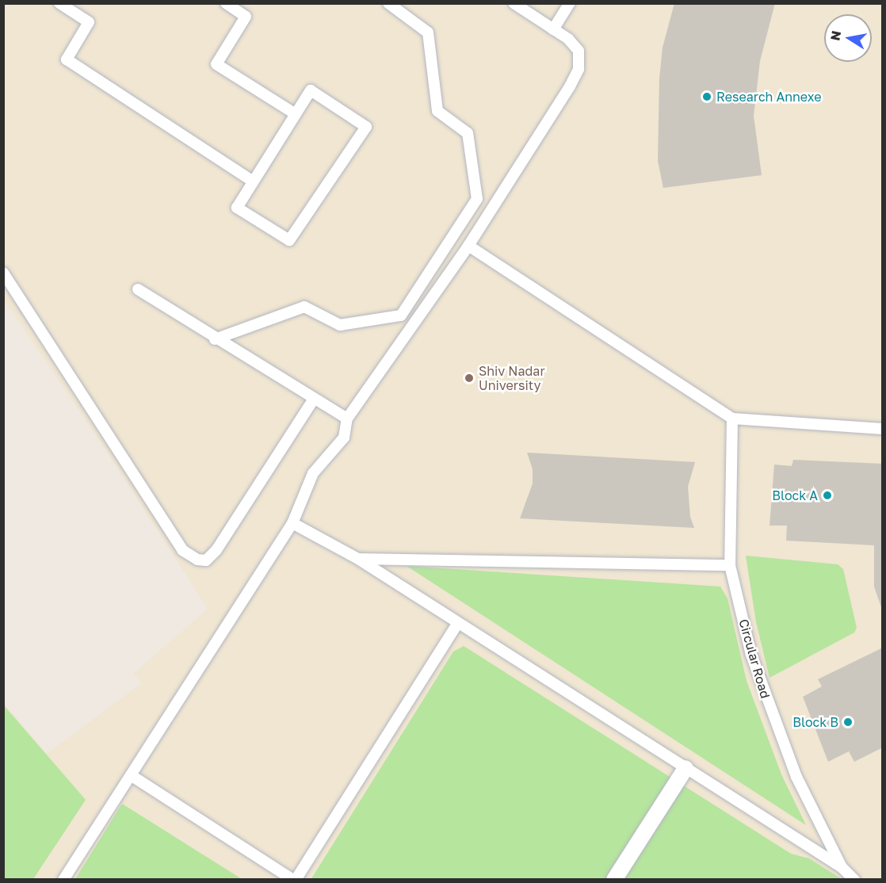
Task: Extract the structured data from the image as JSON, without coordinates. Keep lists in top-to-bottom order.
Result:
{
  "streets": {
    "lane": ["Circular Road"]
  },
  "places": [
    "Research Annexe",
    "Shiv Nadar University",
    "Block A",
    "Block B"
  ],
  "north": "left"
}
